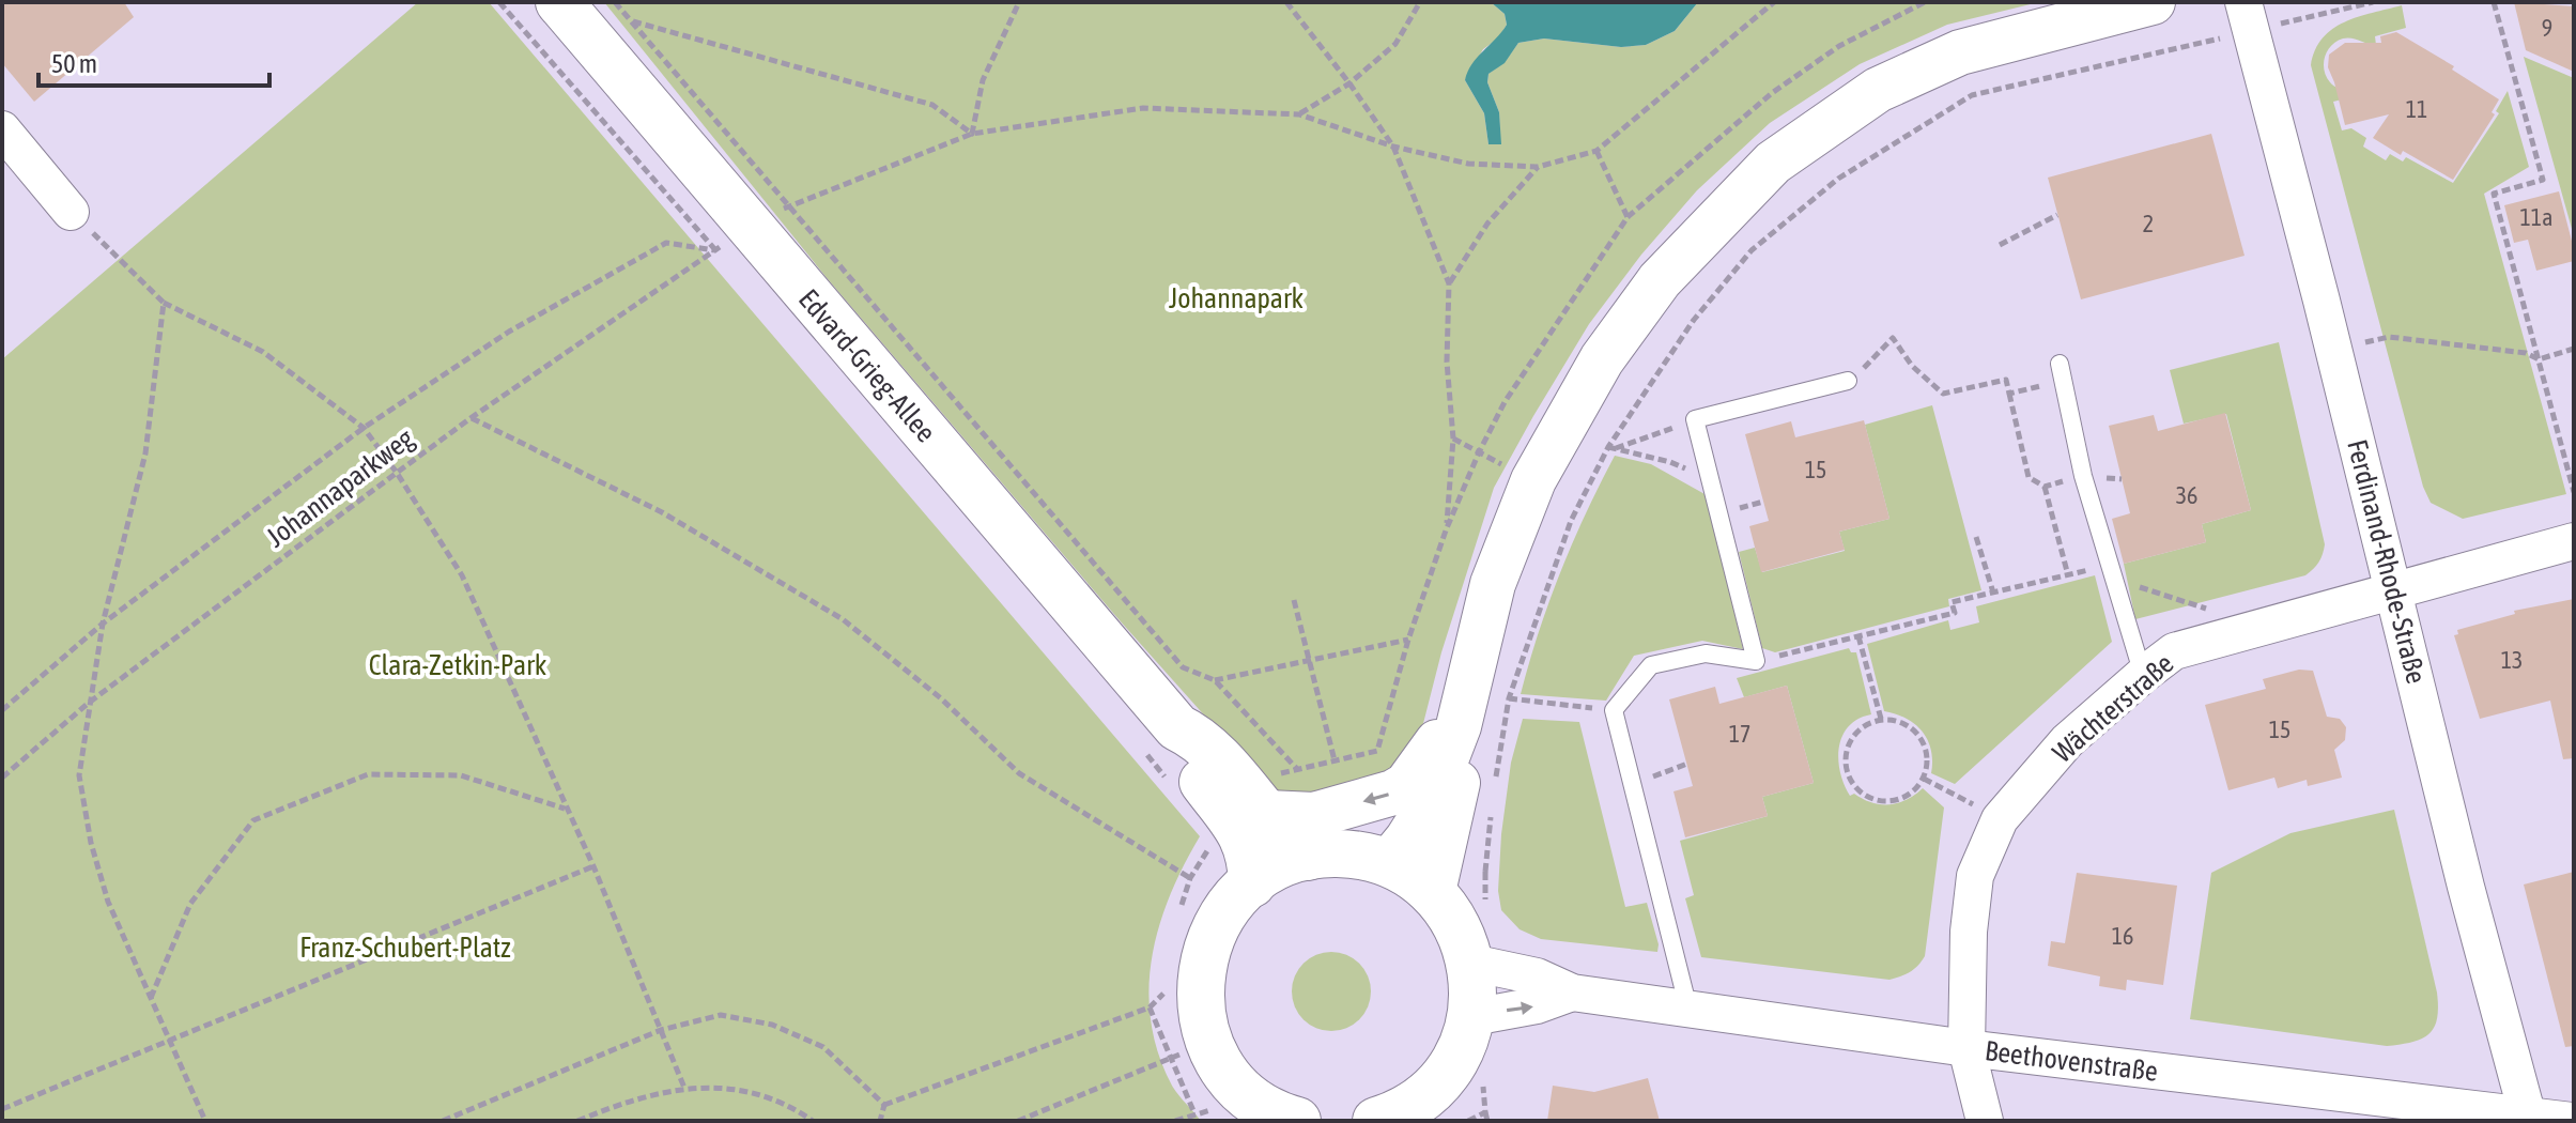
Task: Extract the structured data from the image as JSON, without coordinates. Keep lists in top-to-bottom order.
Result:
{
  "streets": {
    "main road": ["Edvard-Grieg-Allee"],
    "street": ["Ferdinand-Rhode-Straße", "Wächterstraße", "Beethovenstraße"],
    "path": ["Johannaparkweg"]
  },
  "crossings": [
    ["Edvard-Grieg-Allee", "Johannaparkweg"],
    ["Ferdinand-Rhode-Straße", "Wächterstraße"],
    ["Ferdinand-Rhode-Straße", "Beethovenstraße"],
    ["Wächterstraße", "Beethovenstraße"]
  ],
  "parks": ["Johannapark", "Clara-Zetkin-Park", "Franz-Schubert-Platz"],
  "house_numbers": [
    "9",
    "11",
    "11a",
    "2",
    "15",
    "36",
    "13",
    "15",
    "17",
    "16"
  ],
  "scale_bar": "50 m"
}
